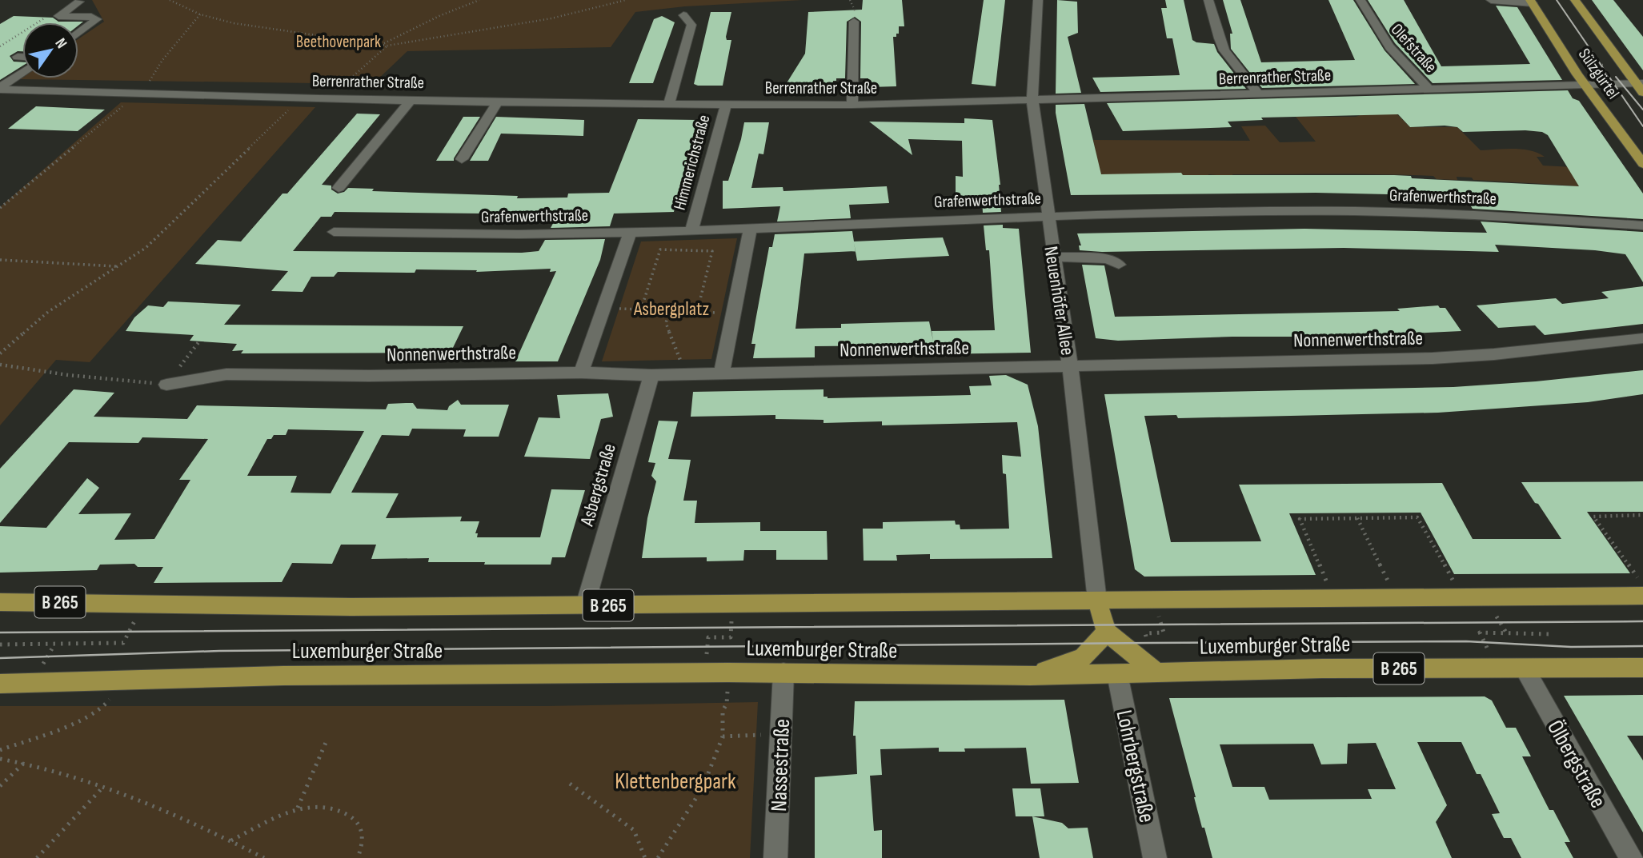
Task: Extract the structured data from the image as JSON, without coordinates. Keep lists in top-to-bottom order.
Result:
{
  "streets": {
    "main road": ["Sülzgürtel", "B 265", "Luxemburger Straße"],
    "street": [
      "Olefstraße",
      "Berrenrather Straße",
      "Himmerichstraße",
      "Grafenwerthstraße",
      "Neuenhöfer Allee",
      "Nonnenwerthstraße",
      "Asbergstraße",
      "Ölbergstraße",
      "Nassestraße",
      "Lohrbergstraße"
    ]
  },
  "crossings": [
    ["Olefstraße", "Berrenrather Straße"],
    ["Sülzgürtel", "Berrenrather Straße"],
    ["Berrenrather Straße", "Himmerichstraße"],
    ["Berrenrather Straße", "Neuenhöfer Allee"],
    ["Himmerichstraße", "Grafenwerthstraße"],
    ["Grafenwerthstraße", "Neuenhöfer Allee"],
    ["Neuenhöfer Allee", "Nonnenwerthstraße"],
    ["Neuenhöfer Allee", "B 265"],
    ["Nonnenwerthstraße", "Asbergstraße"],
    ["Asbergstraße", "B 265"],
    ["Luxemburger Straße", "Ölbergstraße"],
    ["Luxemburger Straße", "Nassestraße"],
    ["Luxemburger Straße", "Lohrbergstraße"]
  ],
  "parks": ["Beethovenpark", "Asbergplatz", "Klettenbergpark"],
  "north": "top right"
}
